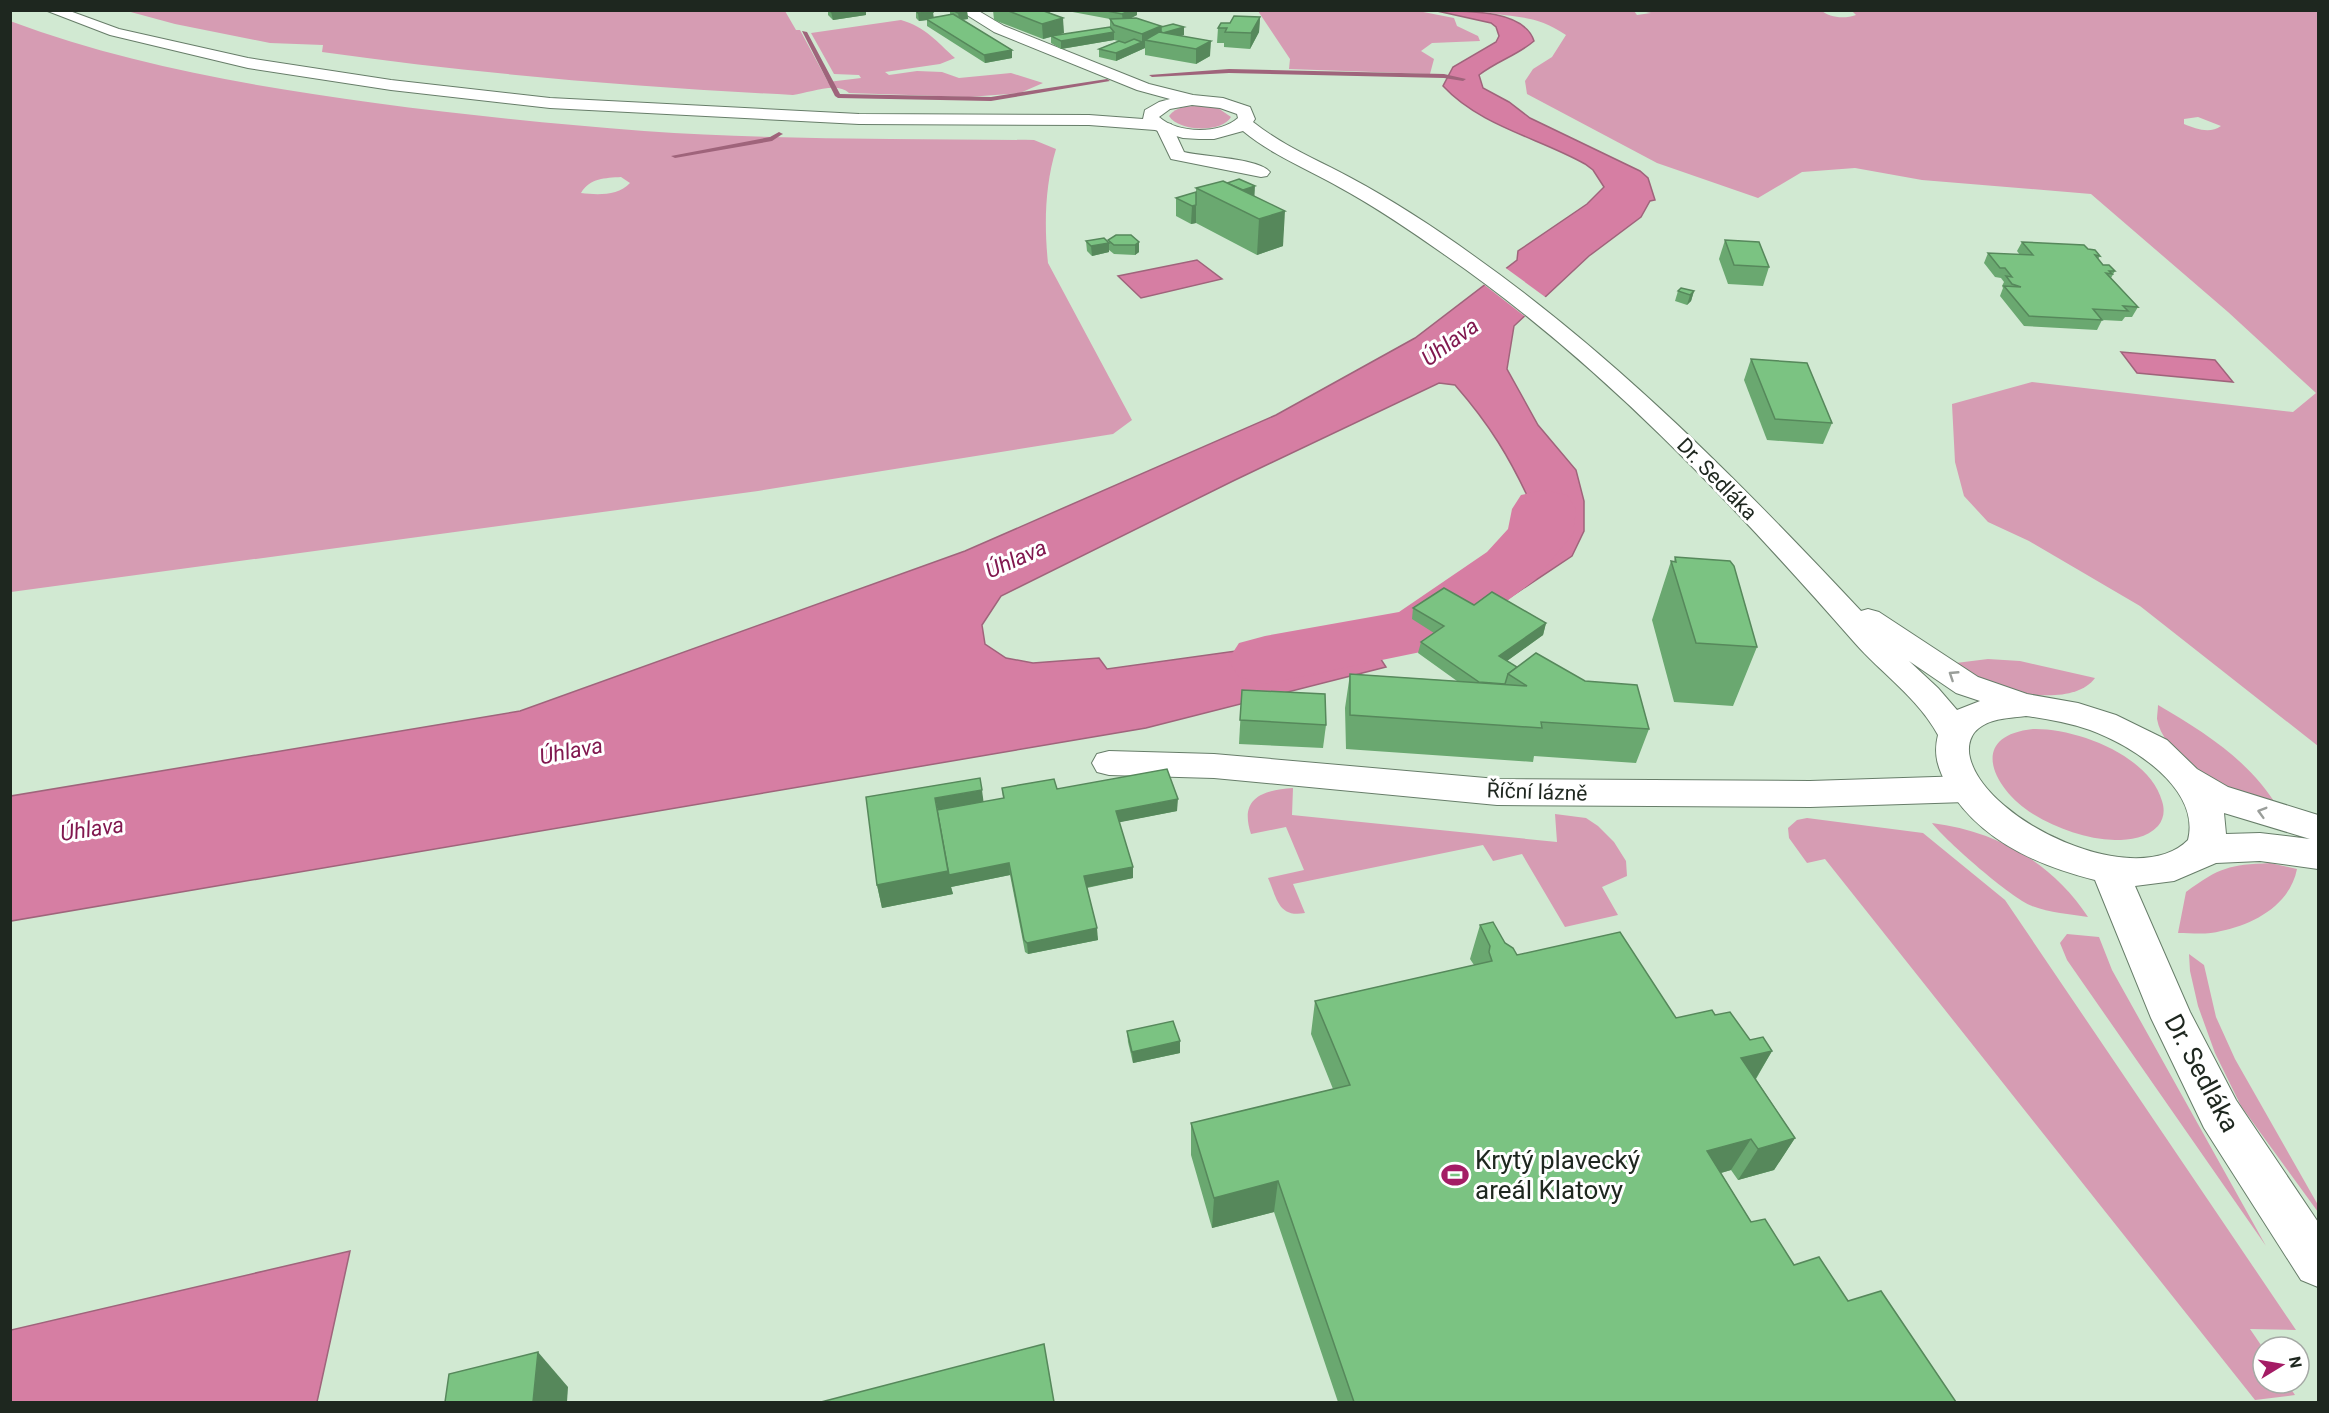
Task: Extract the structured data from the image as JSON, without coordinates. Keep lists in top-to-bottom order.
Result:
{
  "streets": {
    "main road": ["Dr. Sedláka", "Říční lázně"]
  },
  "water": ["Úhlava"],
  "places": {
    "sports": ["Krytý plavecký areál Klatovy"]
  },
  "north": "right"
}
